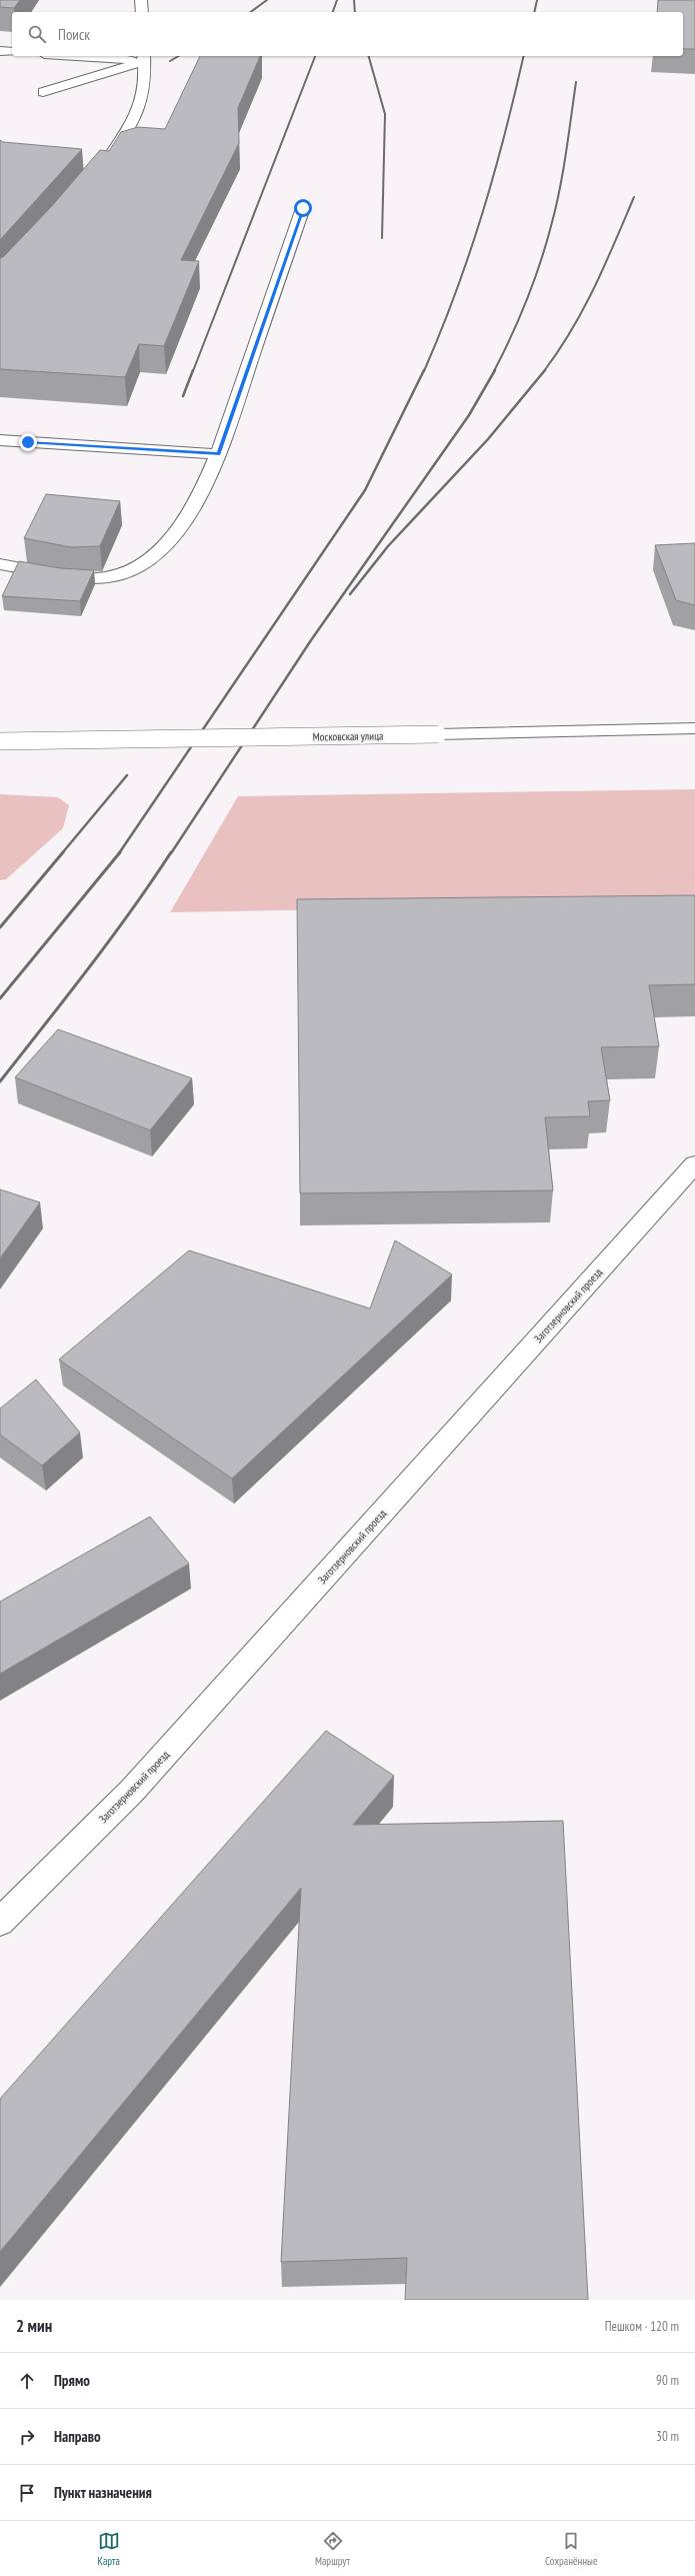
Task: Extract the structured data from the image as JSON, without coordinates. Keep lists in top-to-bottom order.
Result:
{
  "streets": {
    "street": ["Московская улица", "Заготзерновский проезд"]
  },
  "page": {
    "search": "Поиск",
    "heading": ["2 мин", "Пешком · 120 m"],
    "list": [
      ["Прямо", "90 m"],
      ["Направо", "30 m"],
      "Пункт назначения"
    ],
    "nav": ["Карта", "Маршрут", "Сохранённые"]
  }
}
